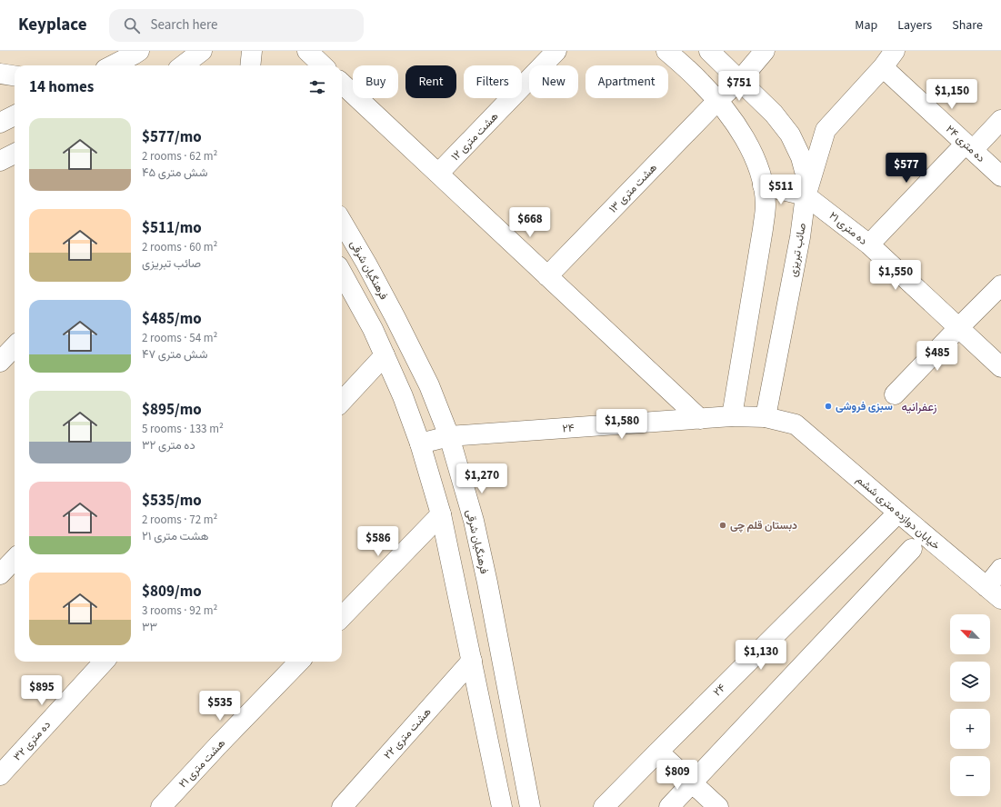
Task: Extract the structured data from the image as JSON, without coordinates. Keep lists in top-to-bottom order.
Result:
{
  "streets": {
    "street": [
      "هشت متری ۱۲",
      "ده متری ۲۴",
      "هشت متری ۱۳",
      "ده متری ۲۱",
      "صائب تبریزی",
      "فرهنگیان شرقی",
      "۲۴",
      "خیابان دوازده متری ششم",
      "هشت متری ۲۲",
      "ده متری ۳۲",
      "هشت متری ۲۱"
    ]
  },
  "crossings": [
    ["هشت متری ۱۳", "صائب تبریزی"],
    ["ده متری ۲۱", "صائب تبریزی"],
    ["صائب تبریزی", "۲۴"],
    ["فرهنگیان شرقی", "۲۴"],
    ["۲۴", "خیابان دوازده متری ششم"]
  ],
  "districts": ["زعفرانیه"],
  "places": ["سبزی فروشی", "دبستان قلم چی"],
  "north": "top left",
  "page": {
    "header": "Keyplace",
    "search": "Search here",
    "nav": ["Map", "Layers", "Share"],
    "chip": [
      "Buy",
      "Rent",
      "Filters",
      "New",
      "Apartment"
    ],
    "heading": "14 homes",
    "price": [
      "$751",
      "$1,150",
      "$577",
      "$511",
      "$668",
      "$1,550",
      "$485",
      "$1,580",
      "$1,270",
      "$586",
      "$1,130",
      "$895",
      "$535",
      "$809"
    ],
    "list": [
      {
        "name": "$577/mo",
        "note": "2 rooms · 62 m² · شش متری ۴۵"
      },
      {
        "name": "$511/mo",
        "note": "2 rooms · 60 m² · صائب تبریزی"
      },
      {
        "name": "$485/mo",
        "note": "2 rooms · 54 m² · شش متری ۴۷"
      },
      {
        "name": "$895/mo",
        "note": "5 rooms · 133 m² · ده متری ۳۲"
      },
      {
        "name": "$535/mo",
        "note": "2 rooms · 72 m² · هشت متری ۲۱"
      },
      {
        "name": "$809/mo",
        "note": "3 rooms · 92 m² · ۳۳"
      }
    ],
    "map_buttons": ["+", "−"]
  }
}
